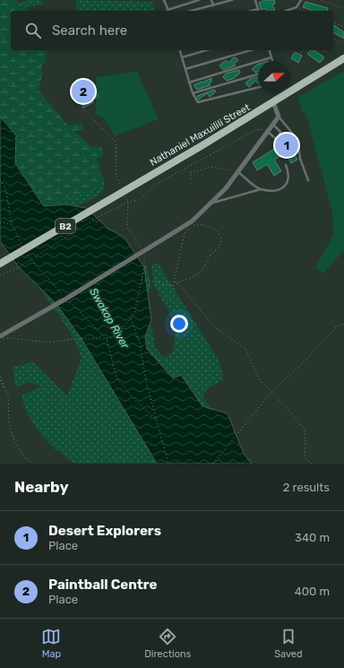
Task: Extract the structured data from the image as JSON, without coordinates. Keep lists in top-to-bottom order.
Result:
{
  "streets": {
    "highway": ["Nathaniel Maxuilili Street", "B2"]
  },
  "crossings": [
    ["Nathaniel Maxuilili Street", "B2"]
  ],
  "water": ["Swakop River"],
  "north": "right",
  "page": {
    "search": "Search here",
    "pins": ["2", "1"],
    "heading": ["Nearby", "2 results"],
    "list": [
      {
        "mark": "1",
        "name": "Desert Explorers",
        "note": "Place",
        "value": "340 m"
      },
      {
        "mark": "2",
        "name": "Paintball Centre",
        "note": "Place",
        "value": "400 m"
      }
    ],
    "nav": ["Map", "Directions", "Saved"]
  }
}
